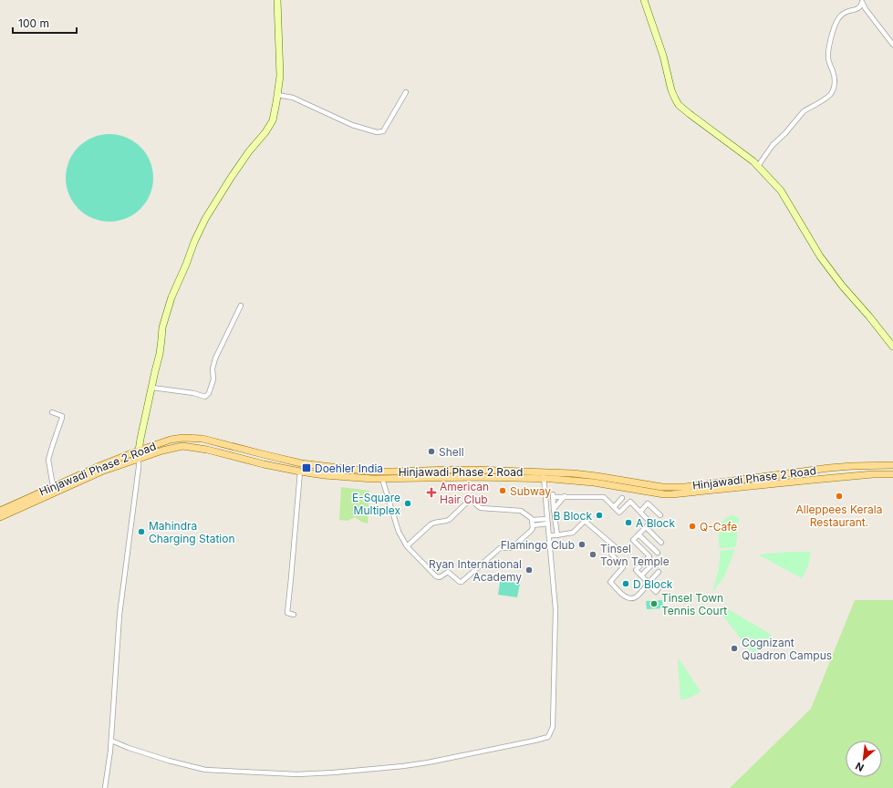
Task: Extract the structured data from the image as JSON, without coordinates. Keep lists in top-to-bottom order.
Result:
{
  "streets": {
    "main road": ["Hinjawadi Phase 2 Road"]
  },
  "places": {
    "other": [
      "Shell",
      "Subway",
      "Alleppees Kerala Restaurant.",
      "E-Square Multiplex",
      "B Block",
      "A Block",
      "Q-Cafe",
      "Mahindra Charging Station",
      "Flamingo Club",
      "Tinsel Town Temple",
      "Ryan International Academy",
      "D Block",
      "Tinsel Town Tennis Court",
      "Cognizant Quadron Campus"
    ],
    "transit": ["Doehler India"],
    "health": ["American Hair Club"]
  },
  "scale_bar": "100 m",
  "north": "bottom left"
}
